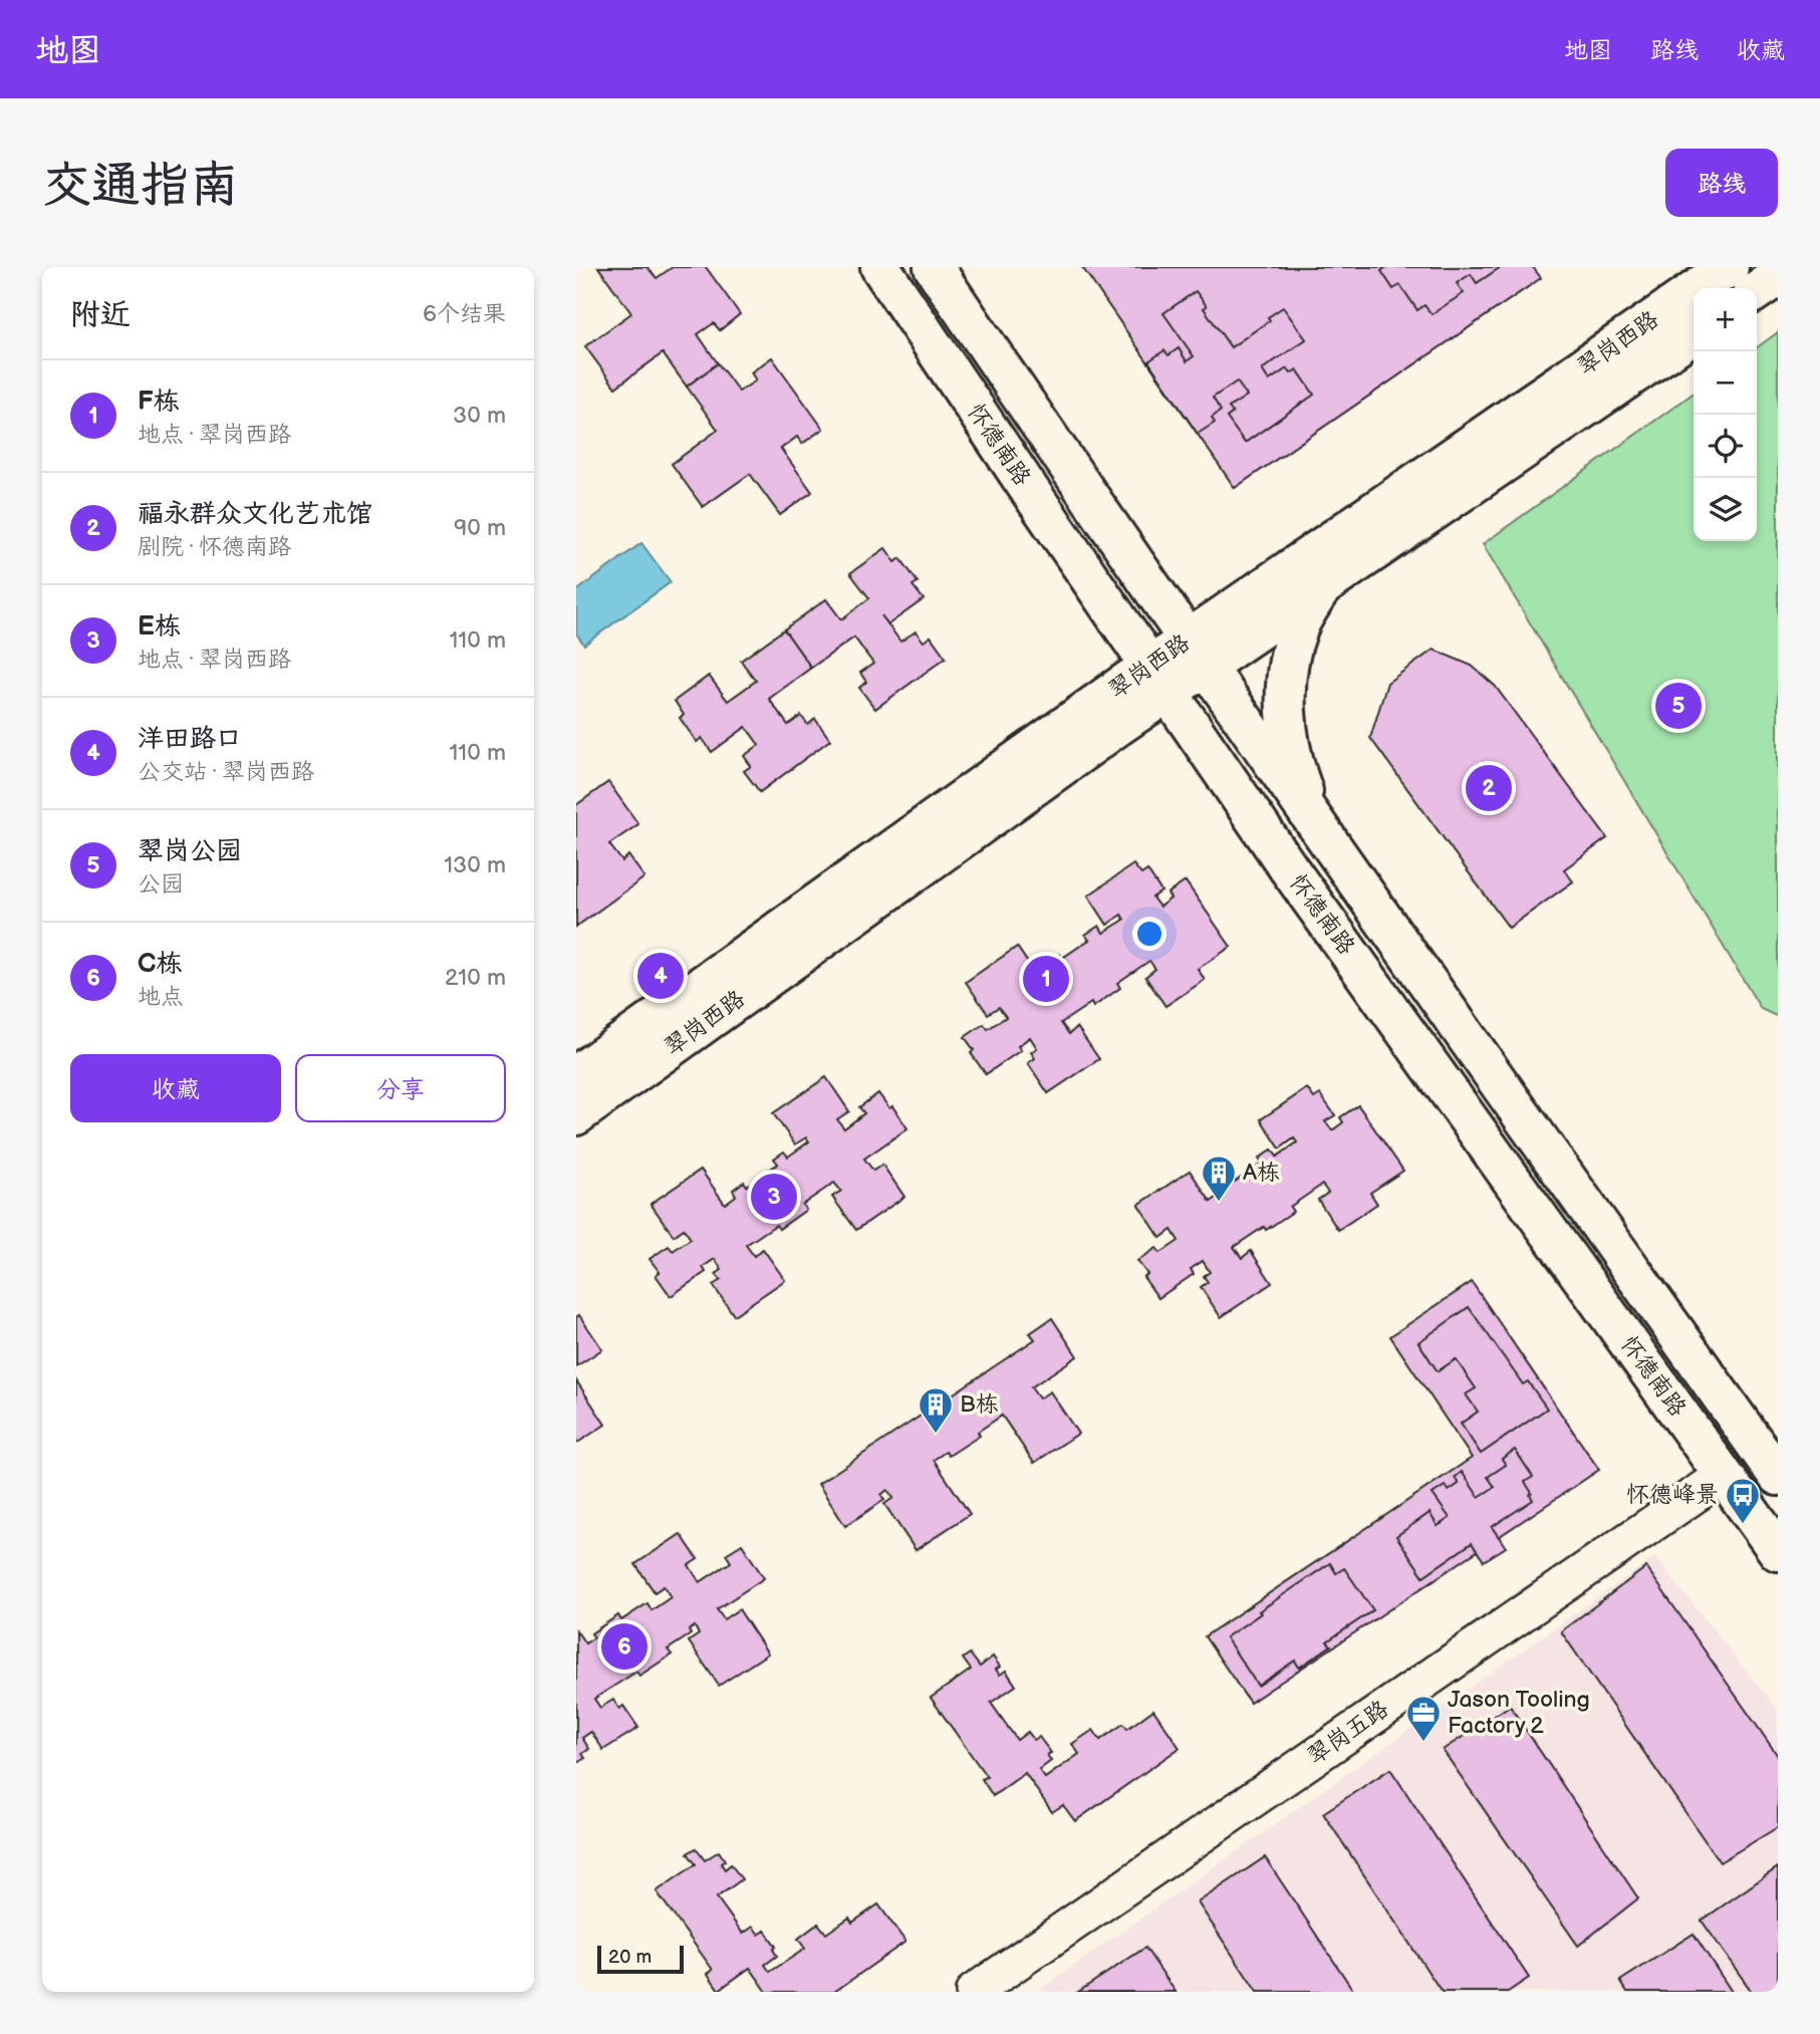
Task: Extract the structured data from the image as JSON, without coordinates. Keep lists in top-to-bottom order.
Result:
{
  "streets": {
    "main road": ["翠岗西路", "怀德南路"],
    "street": ["翠岗五路"]
  },
  "crossings": [
    ["翠岗西路", "怀德南路"],
    ["怀德南路", "翠岗五路"]
  ],
  "places": {
    "building": ["A栋", "B栋"],
    "bus stop": ["怀德峰景"],
    "office": ["Jason Tooling Factory 2"]
  },
  "scale_bar": "20 m",
  "page": {
    "header": "地图",
    "nav": ["地图", "路线", "收藏"],
    "buttons": [
      "路线",
      ["收藏", "分享"]
    ],
    "title": "交通指南",
    "heading": ["附近", "6个结果"],
    "map_buttons": ["+", "−"],
    "list": [
      {
        "mark": "1",
        "name": "F栋",
        "note": "地点 · 翠岗西路",
        "value": "30 m"
      },
      {
        "mark": "2",
        "name": "福永群众文化艺术馆",
        "note": "剧院 · 怀德南路",
        "value": "90 m"
      },
      {
        "mark": "3",
        "name": "E栋",
        "note": "地点 · 翠岗西路",
        "value": "110 m"
      },
      {
        "mark": "4",
        "name": "洋田路口",
        "note": "公交站 · 翠岗西路",
        "value": "110 m"
      },
      {
        "mark": "5",
        "name": "翠岗公园",
        "note": "公园",
        "value": "130 m"
      },
      {
        "mark": "6",
        "name": "C栋",
        "note": "地点",
        "value": "210 m"
      }
    ],
    "pins": [
      "5",
      "2",
      "4",
      "1",
      "3",
      "6"
    ],
    "scale": "20 m"
  }
}
